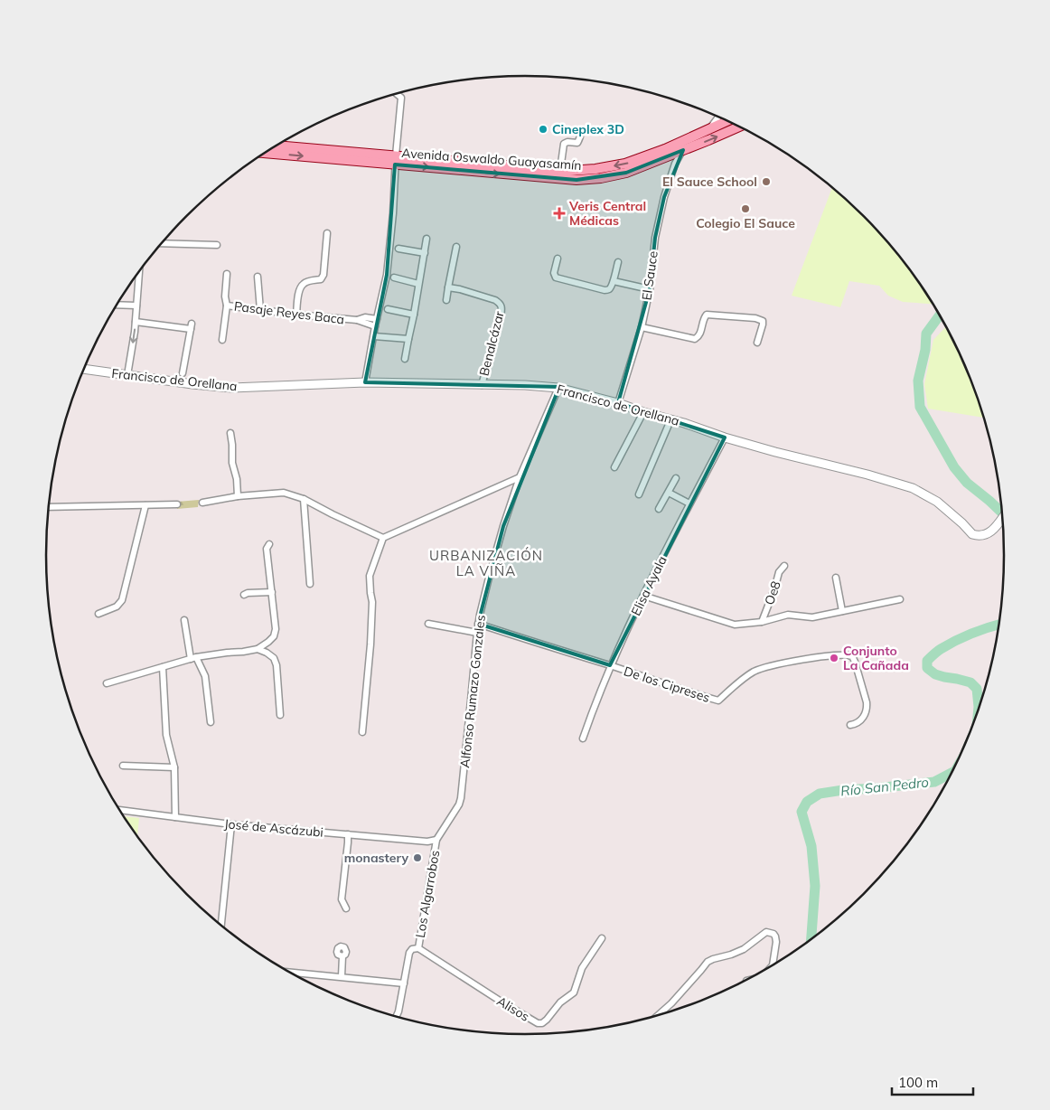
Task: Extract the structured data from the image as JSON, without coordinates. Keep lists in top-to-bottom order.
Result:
{
  "streets": {
    "main road": ["Avenida Oswaldo Guayasamín"],
    "street": [
      "El Sauce",
      "Pasaje Reyes Baca",
      "Benalcázar",
      "Francisco de Orellana",
      "Elisa Ayala",
      "Oe8",
      "De los Cipreses",
      "Alfonso Rumazo Gonzales",
      "José de Ascázubi",
      "Los Algarrobos",
      "Alisos"
    ]
  },
  "crossings": [
    ["Avenida Oswaldo Guayasamín", "El Sauce"],
    ["El Sauce", "Francisco de Orellana"],
    ["Benalcázar", "Francisco de Orellana"],
    ["Francisco de Orellana", "Elisa Ayala"],
    ["Francisco de Orellana", "Alfonso Rumazo Gonzales"],
    ["Elisa Ayala", "De los Cipreses"],
    ["De los Cipreses", "Alfonso Rumazo Gonzales"],
    ["Alfonso Rumazo Gonzales", "José de Ascázubi"],
    ["Alfonso Rumazo Gonzales", "Los Algarrobos"],
    ["José de Ascázubi", "Los Algarrobos"],
    ["Los Algarrobos", "Alisos"]
  ],
  "districts": ["URBANIZACIÓN LA VIÑA"],
  "water": ["Río San Pedro"],
  "places": {
    "other": [
      "Cineplex 3D",
      "El Sauce School",
      "Colegio El Sauce",
      "Conjunto La Cañada",
      "monastery"
    ],
    "health": ["Veris Central Médicas"]
  },
  "scale_bar": "100 m"
}
